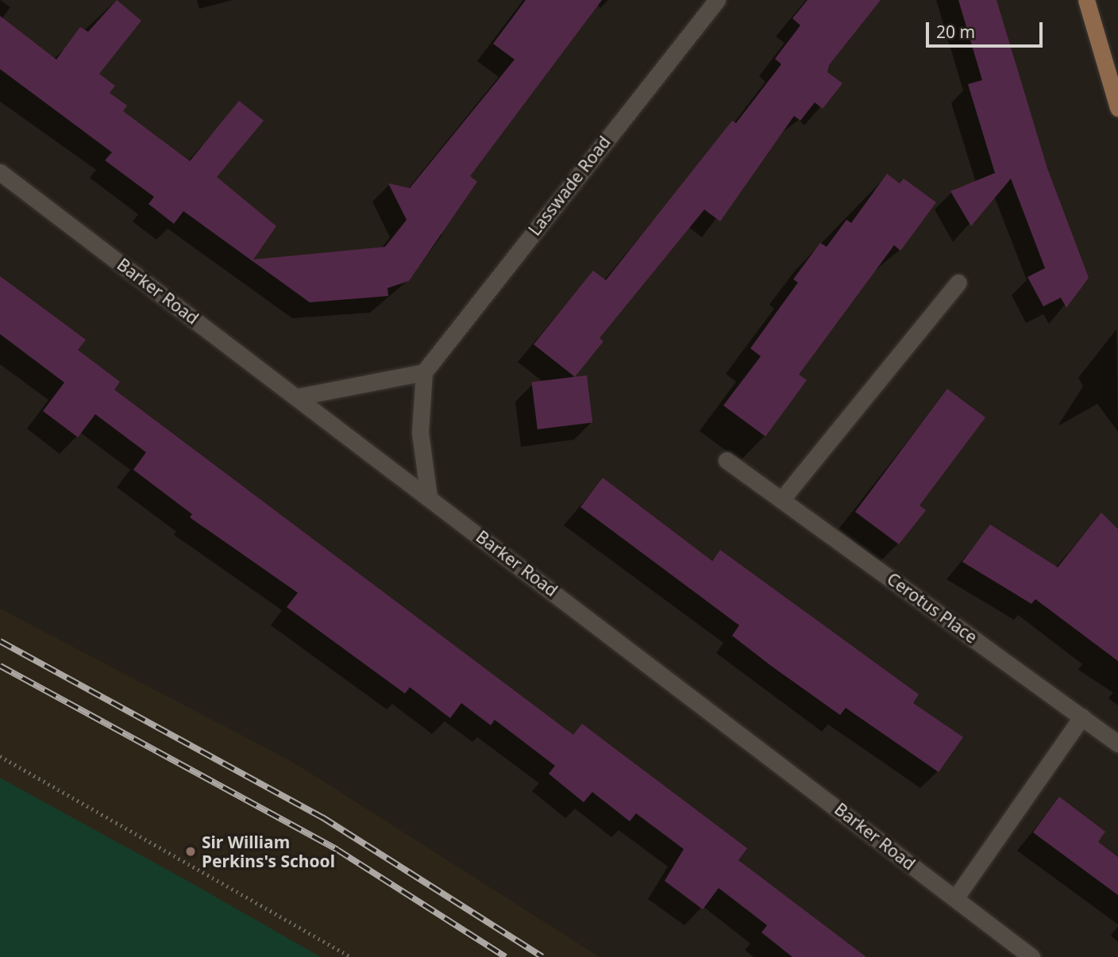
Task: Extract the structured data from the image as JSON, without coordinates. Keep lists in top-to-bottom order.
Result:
{
  "streets": {
    "street": ["Lasswade Road", "Barker Road", "Cerotus Place"]
  },
  "places": ["Sir William Perkins's School"],
  "scale_bar": "20 m"
}
